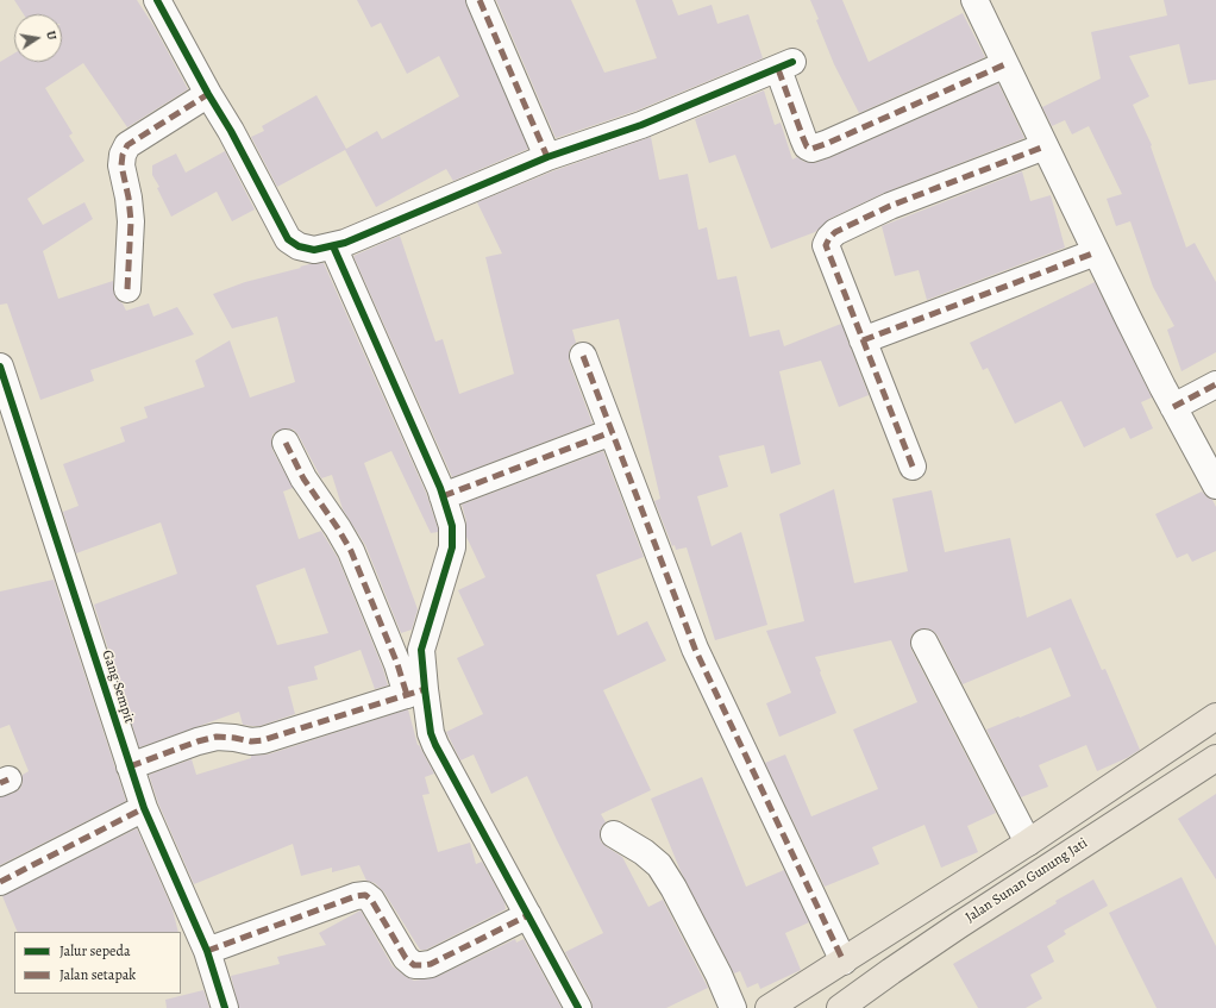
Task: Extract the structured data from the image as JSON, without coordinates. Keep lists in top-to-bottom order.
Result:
{
  "streets": {
    "highway": ["Jalan Sunan Gunung Jati"],
    "street": ["Gang Sempit"]
  },
  "legend": ["Jalur sepeda", "Jalan setapak"],
  "north": "right"
}
